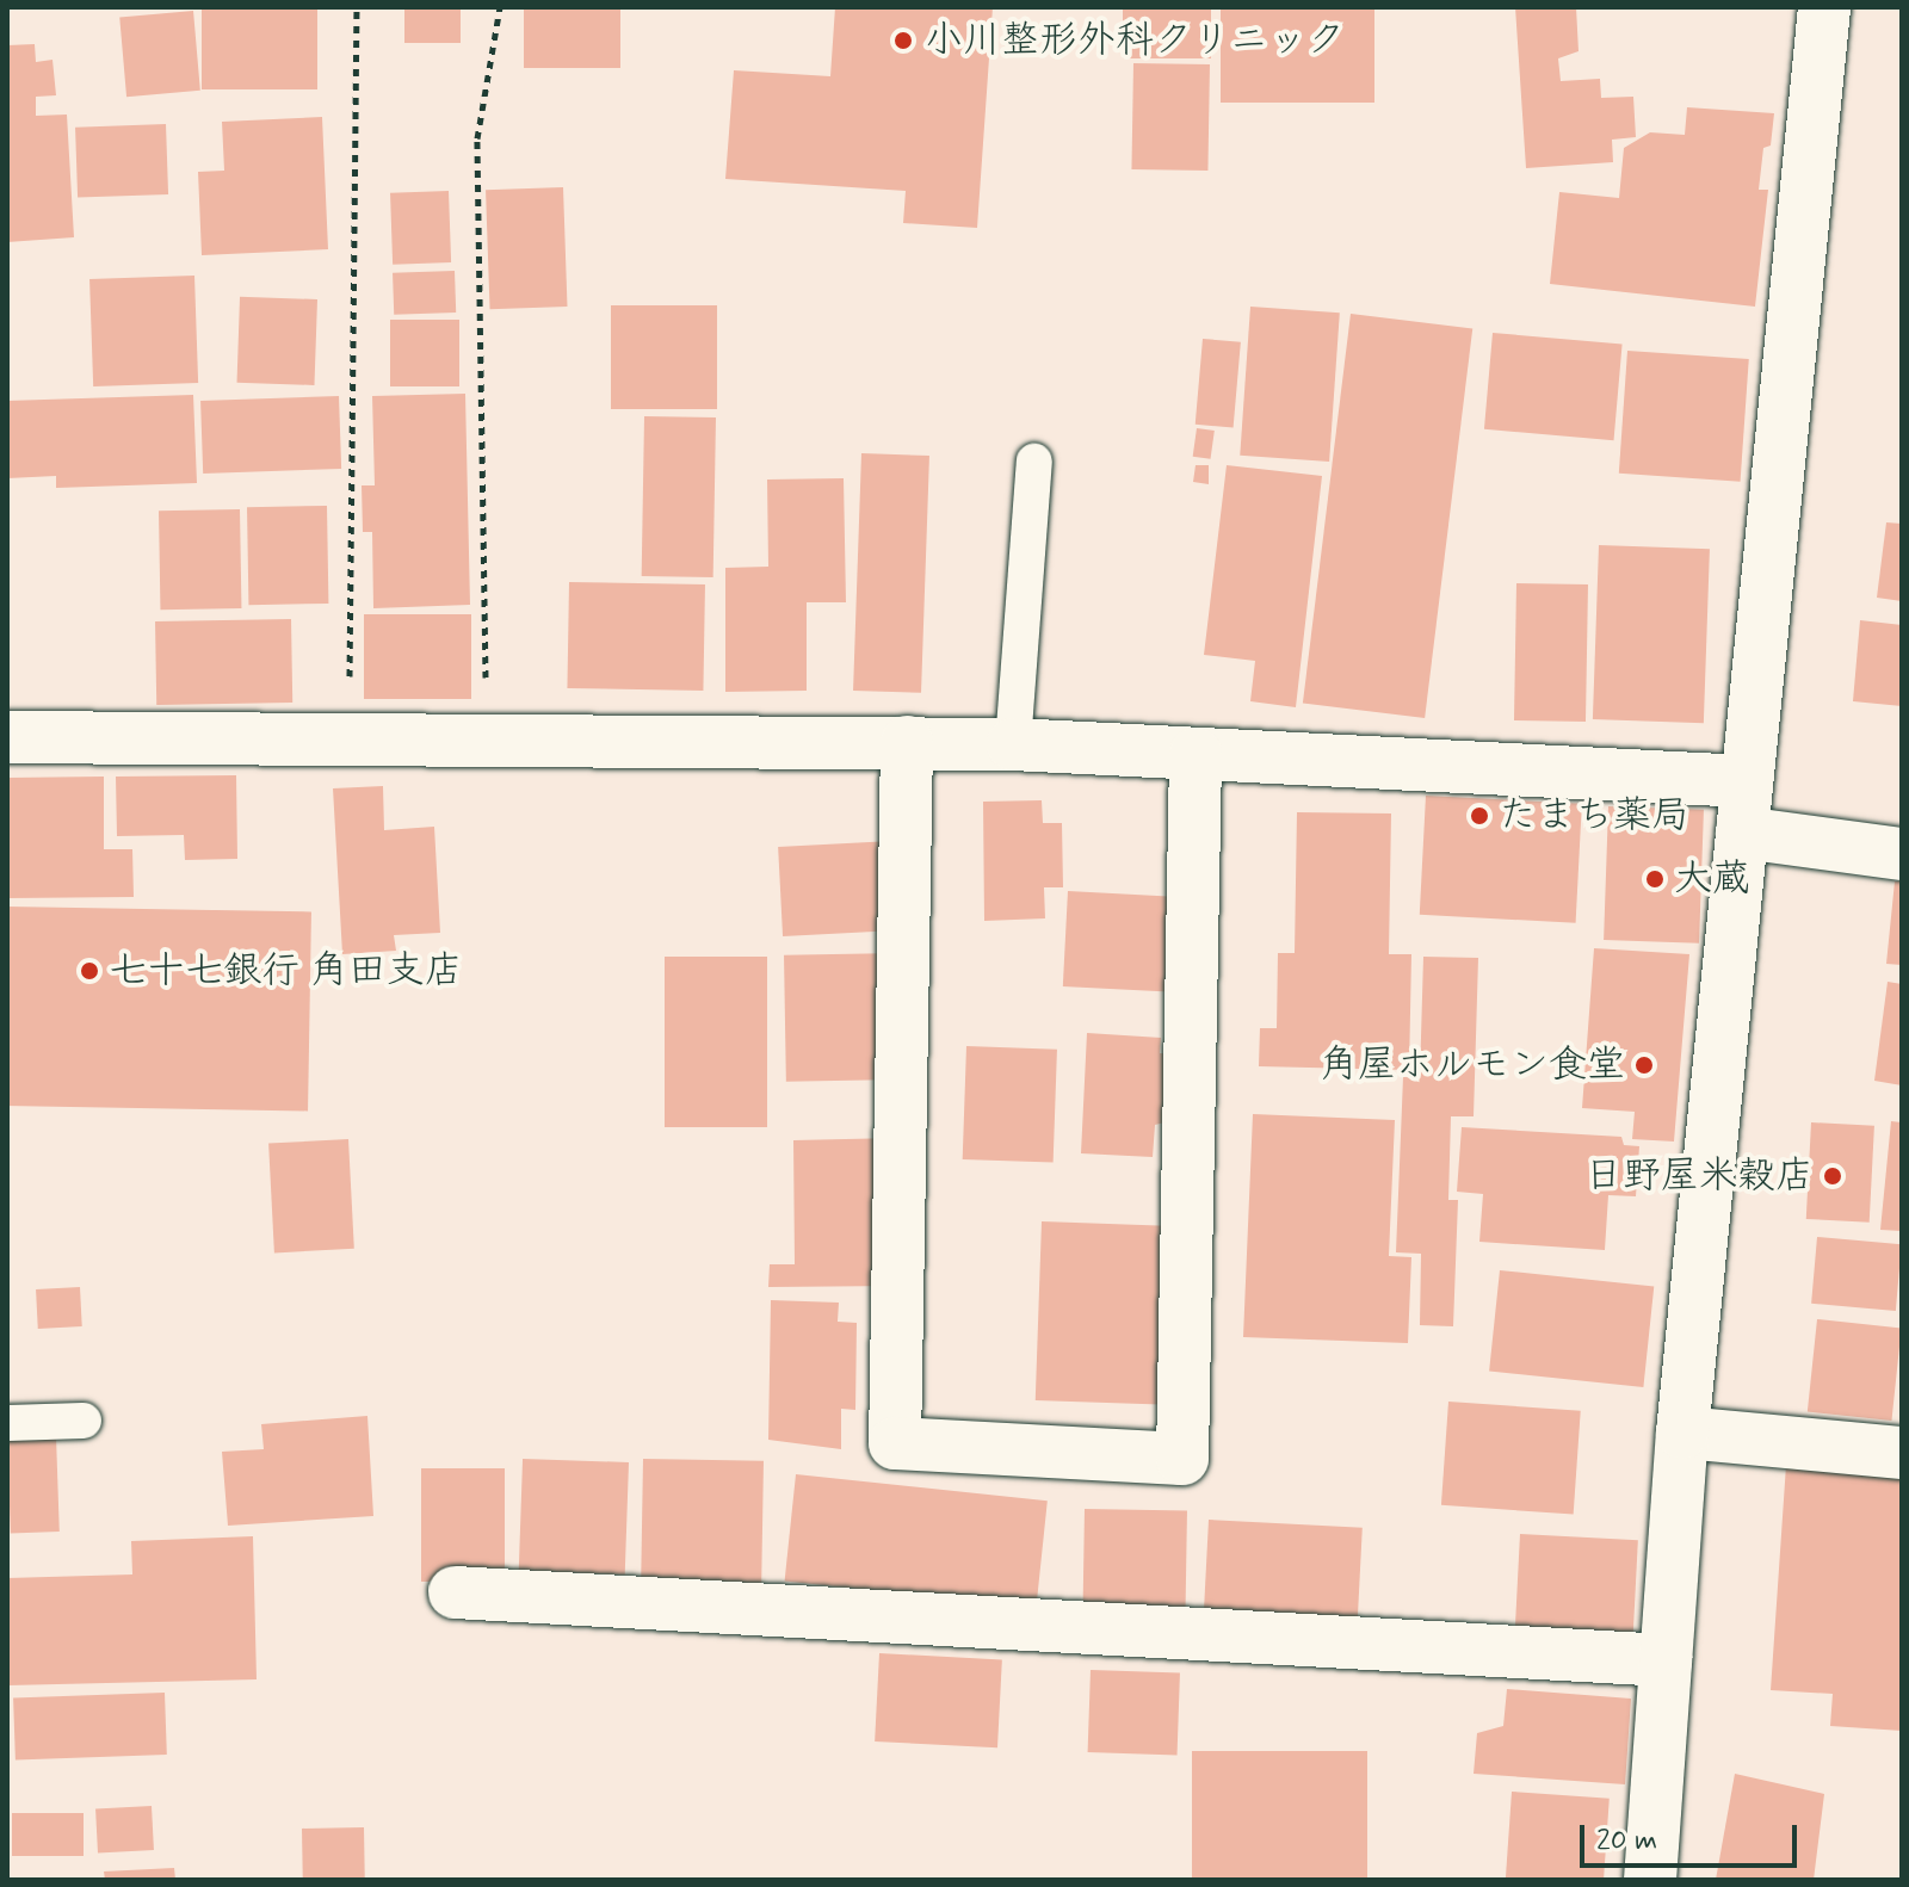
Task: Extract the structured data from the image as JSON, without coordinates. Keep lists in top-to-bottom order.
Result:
{
  "places": [
    "小川整形外科クリニック",
    "たまち薬局",
    "大蔵",
    "七十七銀行 角田支店",
    "角屋ホルモン食堂",
    "日野屋米穀店"
  ],
  "scale_bar": "20 m"
}
